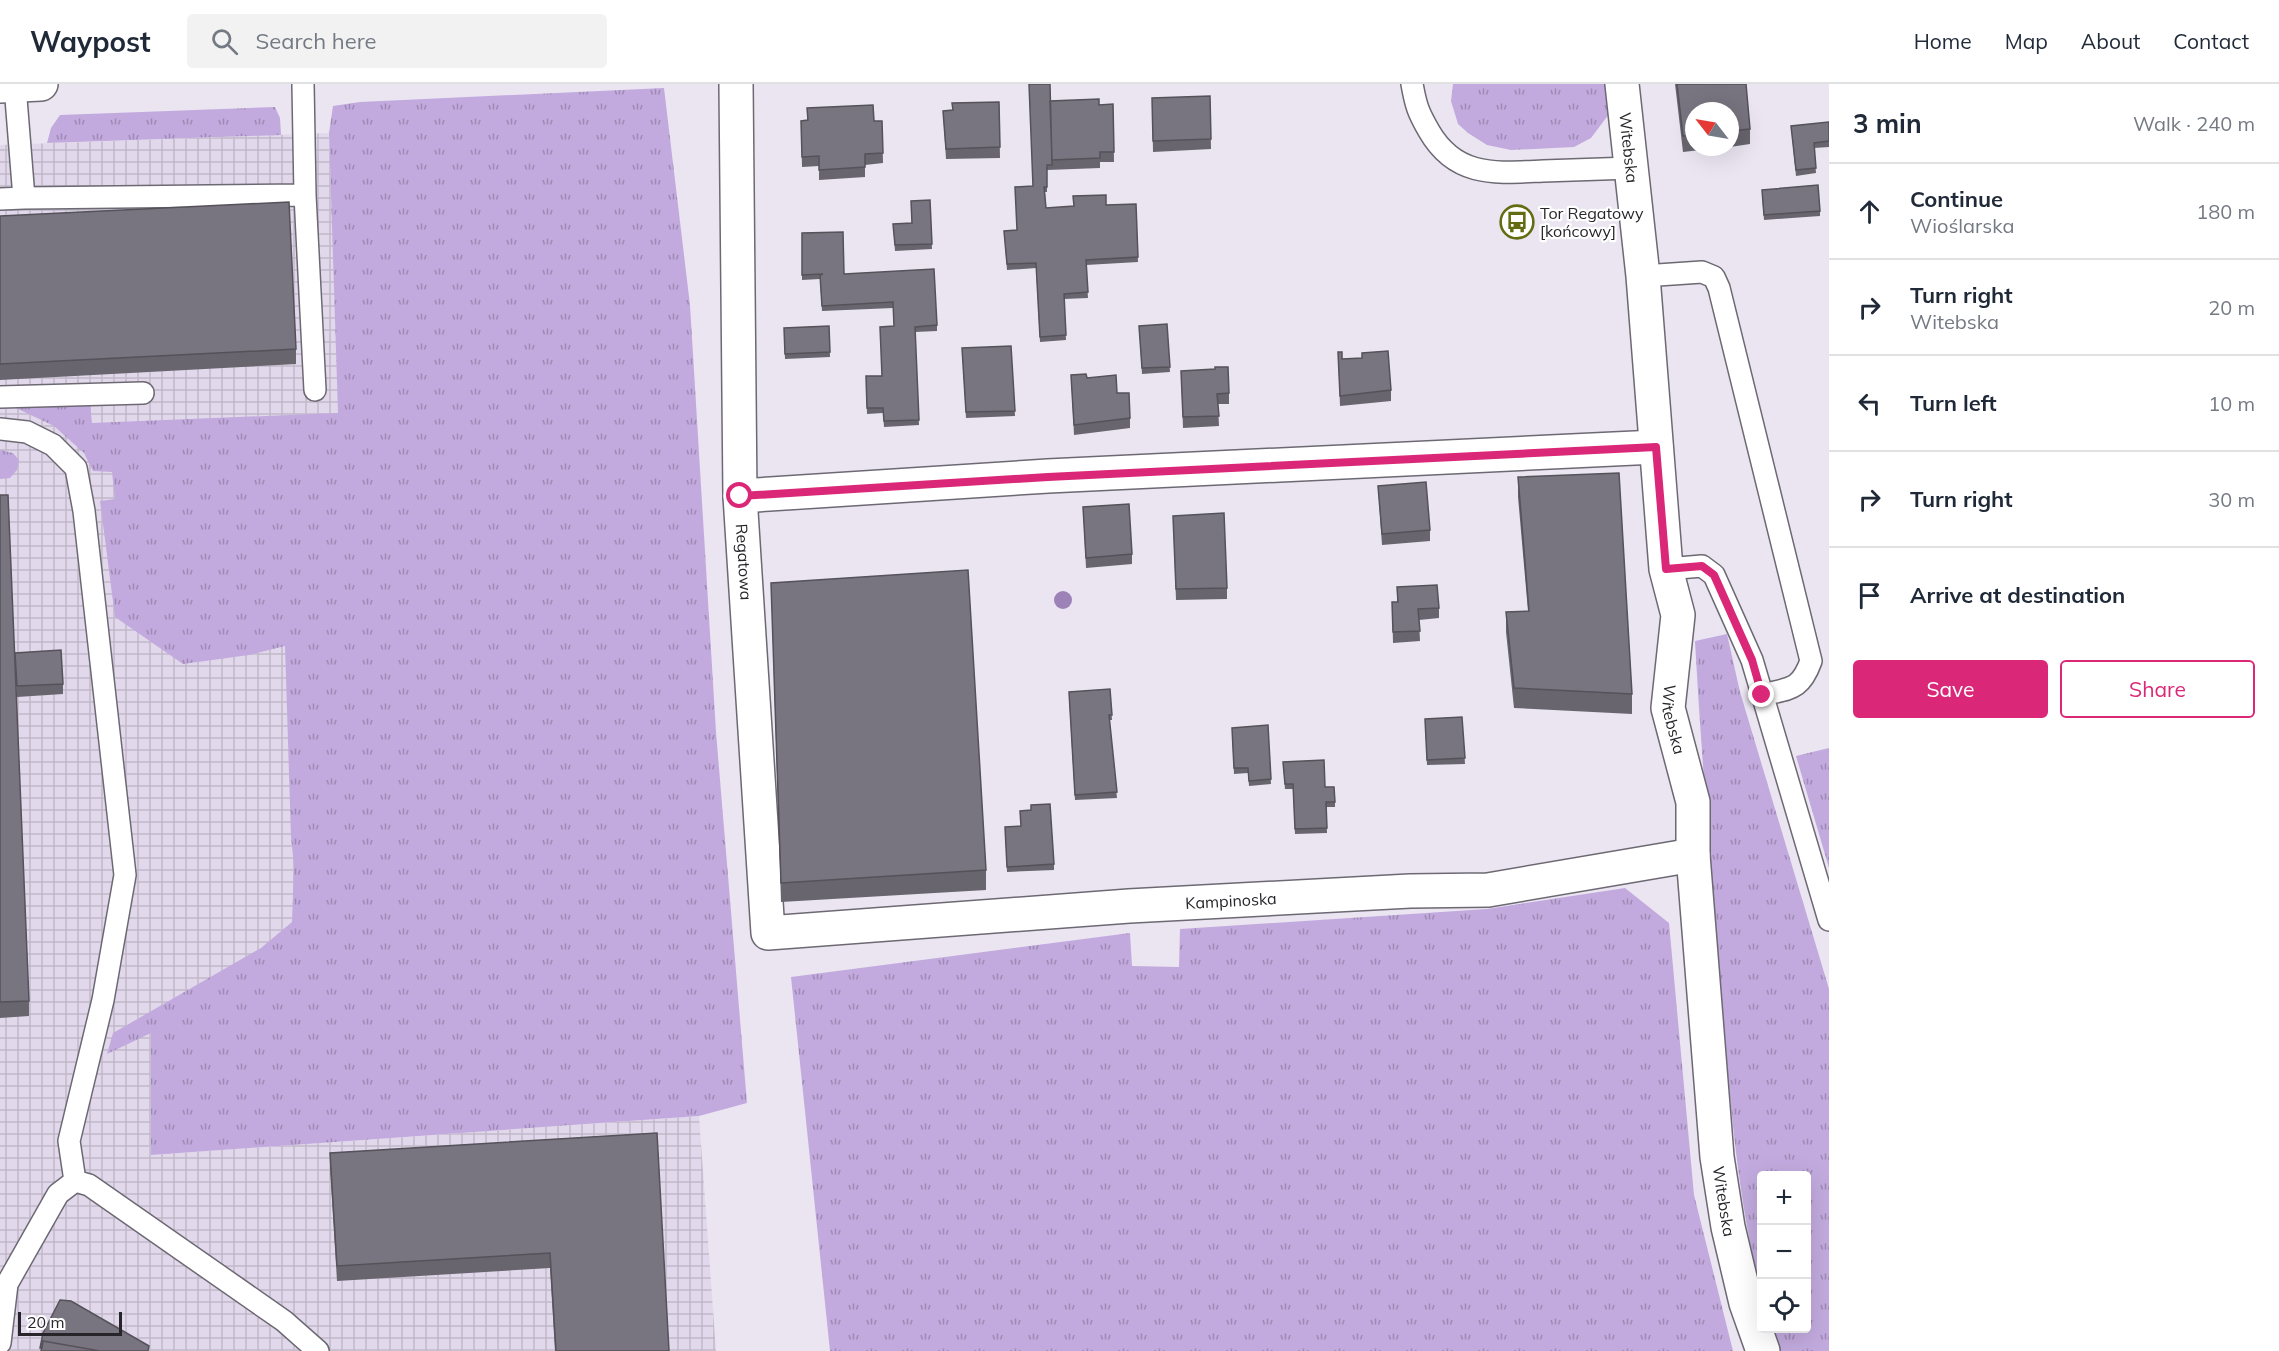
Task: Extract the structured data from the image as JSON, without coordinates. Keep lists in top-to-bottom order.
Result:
{
  "streets": {
    "street": ["Witebska", "Regatowa", "Kampinoska"]
  },
  "crossings": [
    ["Witebska", "Kampinoska"],
    ["Regatowa", "Kampinoska"]
  ],
  "places": {
    "bus stop": ["Tor Regatowy [końcowy]"]
  },
  "scale_bar": "20 m",
  "north": "top left",
  "page": {
    "header": "Waypost",
    "search": "Search here",
    "nav": [
      "Home",
      "Map",
      "About",
      "Contact"
    ],
    "heading": ["3 min", "Walk · 240 m"],
    "list": [
      ["Continue", "Wioślarska", "180 m"],
      ["Turn right", "Witebska", "20 m"],
      ["Turn left", "10 m"],
      ["Turn right", "30 m"],
      "Arrive at destination"
    ],
    "buttons": ["Save", "Share"],
    "map_buttons": ["+", "−"],
    "scale": "20 m"
  }
}
